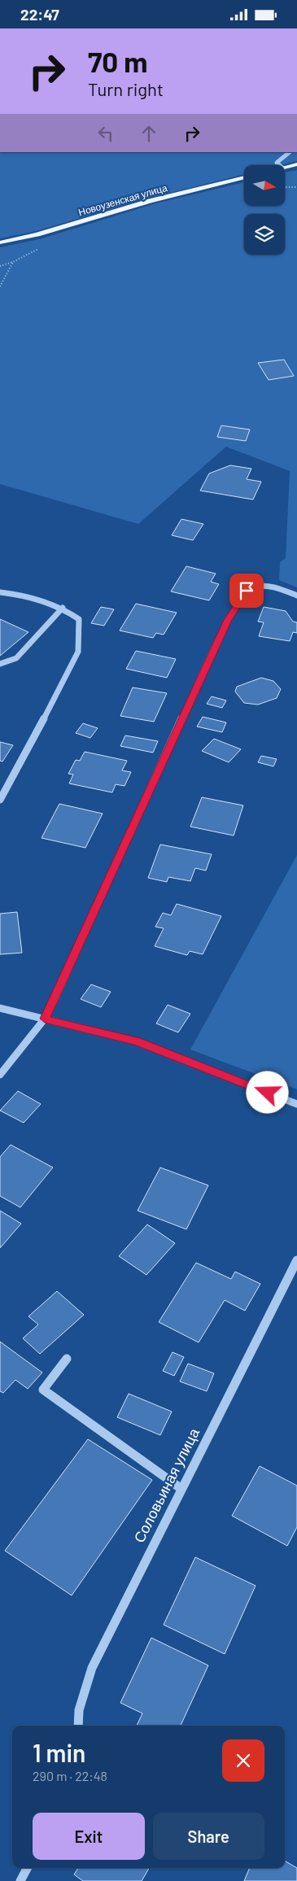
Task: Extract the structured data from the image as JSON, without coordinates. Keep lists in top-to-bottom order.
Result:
{
  "streets": {
    "main road": ["Новоузенская улица"],
    "street": ["Соловьиная улица"]
  },
  "north": "right",
  "page": {
    "status": "22:47",
    "turn": ["70 m", "Turn right"],
    "heading": ["1 min", "290 m · 22:48"],
    "buttons": ["Exit", "Share"]
  }
}
